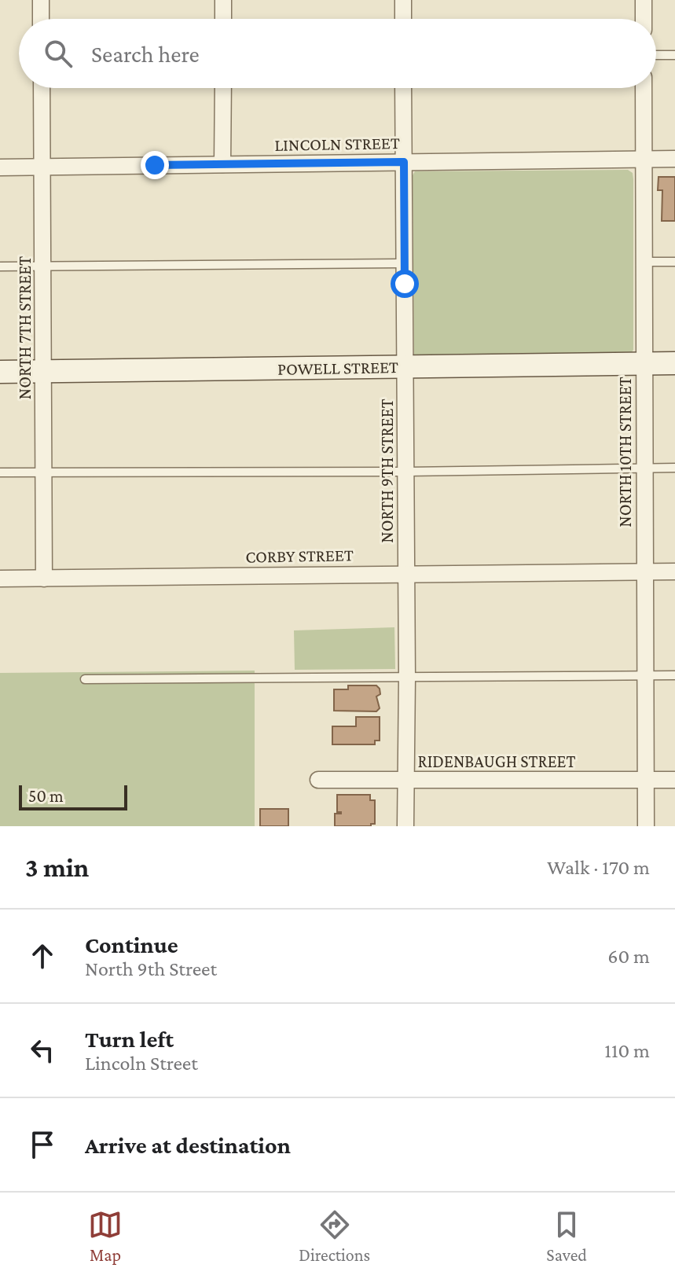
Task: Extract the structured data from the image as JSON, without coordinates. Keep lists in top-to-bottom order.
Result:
{
  "streets": {
    "street": [
      "LINCOLN STREET",
      "NORTH 7TH STREET",
      "POWELL STREET",
      "NORTH 10TH STREET",
      "NORTH 9TH STREET",
      "CORBY STREET",
      "RIDENBAUGH STREET"
    ]
  },
  "crossings": [
    ["LINCOLN STREET", "NORTH 7TH STREET"],
    ["LINCOLN STREET", "NORTH 10TH STREET"],
    ["LINCOLN STREET", "NORTH 9TH STREET"],
    ["NORTH 7TH STREET", "POWELL STREET"],
    ["NORTH 7TH STREET", "CORBY STREET"],
    ["POWELL STREET", "NORTH 10TH STREET"],
    ["POWELL STREET", "NORTH 9TH STREET"],
    ["NORTH 10TH STREET", "CORBY STREET"],
    ["NORTH 10TH STREET", "RIDENBAUGH STREET"],
    ["NORTH 9TH STREET", "CORBY STREET"],
    ["NORTH 9TH STREET", "RIDENBAUGH STREET"]
  ],
  "scale_bar": "50 m",
  "page": {
    "search": "Search here",
    "scale": "50 m",
    "heading": ["3 min", "Walk · 170 m"],
    "list": [
      ["Continue", "North 9th Street", "60 m"],
      ["Turn left", "Lincoln Street", "110 m"],
      "Arrive at destination"
    ],
    "nav": ["Map", "Directions", "Saved"]
  }
}
